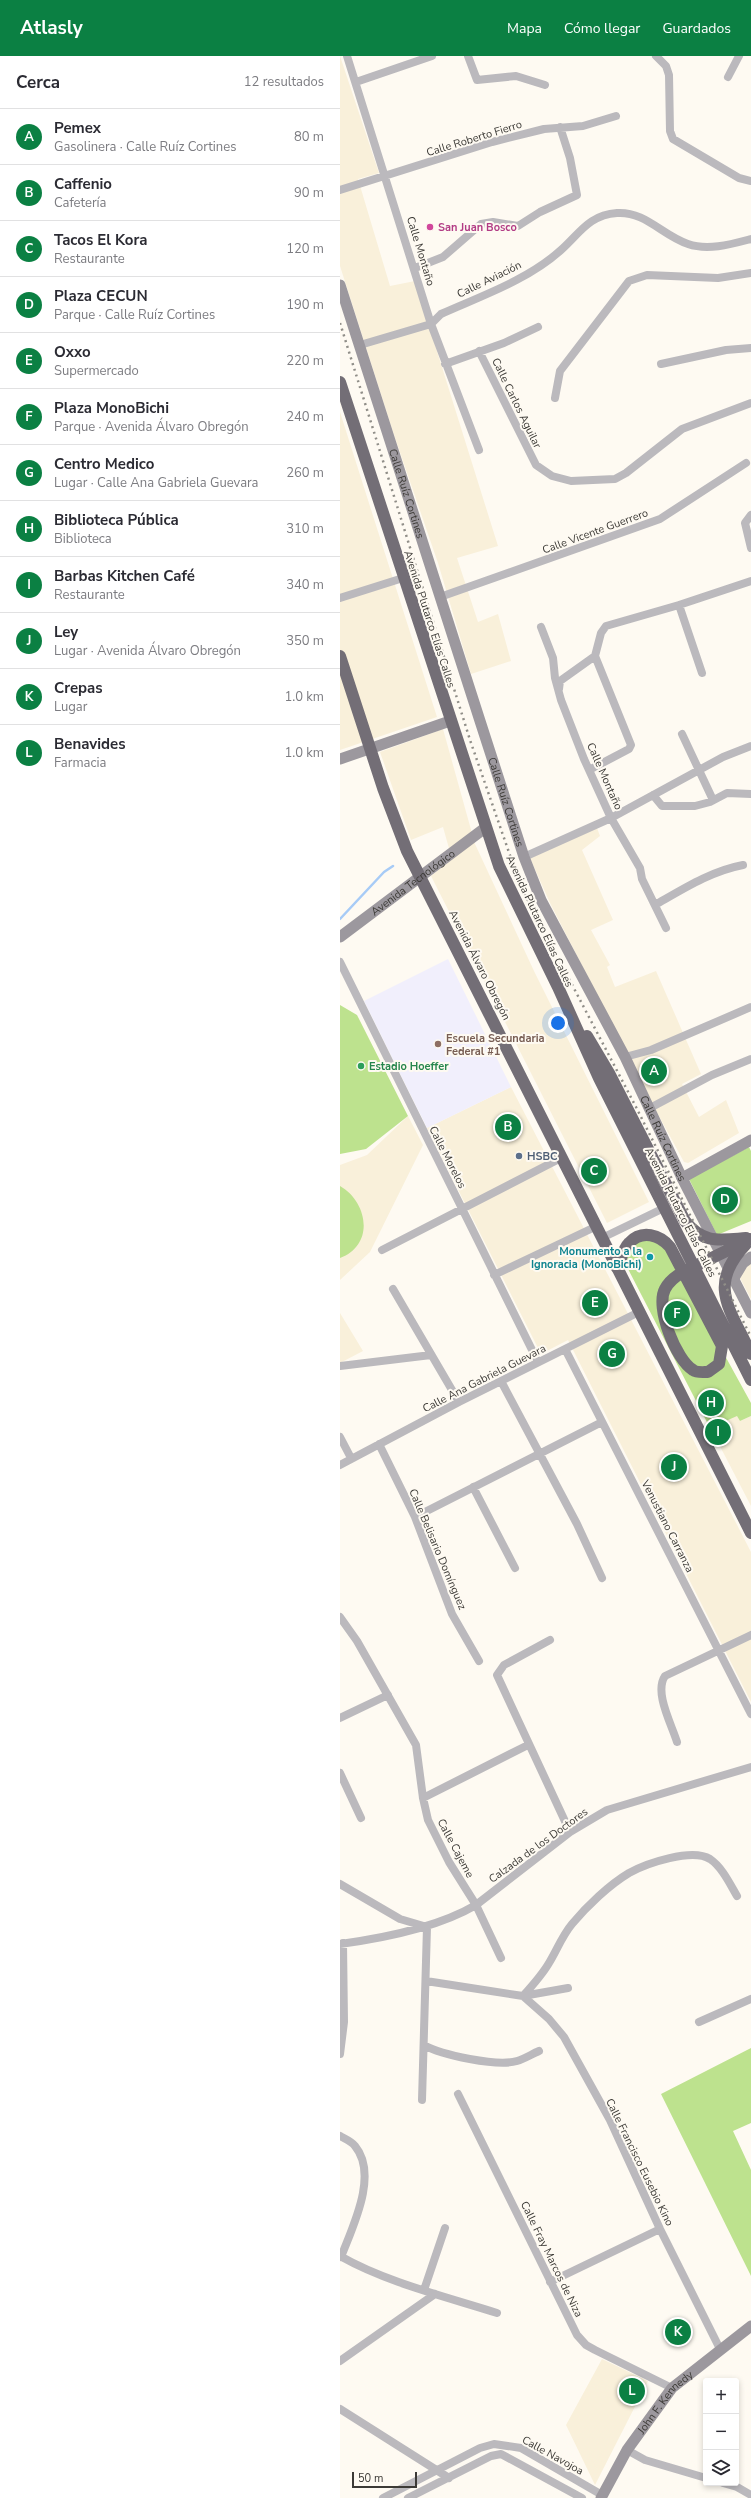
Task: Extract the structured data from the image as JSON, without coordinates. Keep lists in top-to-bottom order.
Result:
{
  "streets": {
    "highway": ["Avenida Plutarco Elías Calles", "Avenida Álvaro Obregón"],
    "street": [
      "Calle Roberto Fierro",
      "Calle Montaño",
      "Calle Aviación",
      "Calle Carlos Aguilar",
      "Calle Ruíz Cortines",
      "Calle Vicente Guerrero",
      "Avenida Tecnológico",
      "Calle Morelos",
      "Calle Ana Gabriela Guevara",
      "Venustiano Carranza",
      "Calle Belisario Domínguez",
      "Calzada de los Doctores",
      "Calle Cajeme",
      "Calle Francisco Eusebio Kino",
      "Calle Fray Marcos de Niza",
      "John F. Kennedy",
      "Calle Navojoa"
    ]
  },
  "crossings": [
    ["Calle Roberto Fierro", "Calle Montaño"],
    ["Calle Montaño", "Calle Aviación"],
    ["Calle Aviación", "Calle Ruíz Cortines"],
    ["Calle Ruíz Cortines", "Calle Vicente Guerrero"],
    ["Avenida Plutarco Elías Calles", "Avenida Tecnológico"],
    ["Avenida Tecnológico", "Avenida Álvaro Obregón"],
    ["Avenida Álvaro Obregón", "Calle Ana Gabriela Guevara"],
    ["Calle Morelos", "Calle Ana Gabriela Guevara"],
    ["Calle Ana Gabriela Guevara", "Venustiano Carranza"],
    ["Calle Ana Gabriela Guevara", "Calle Belisario Domínguez"],
    ["Calzada de los Doctores", "Calle Cajeme"],
    ["Calle Francisco Eusebio Kino", "John F. Kennedy"],
    ["Calle Fray Marcos de Niza", "John F. Kennedy"],
    ["John F. Kennedy", "Calle Navojoa"]
  ],
  "places": [
    "San Juan Bosco",
    "Escuela Secundaria Federal #1",
    "Estadio Hoeffer",
    "HSBC",
    "Monumento a la Ignoracia (MonoBichi)"
  ],
  "scale_bar": "50 m",
  "page": {
    "header": "Atlasly",
    "nav": ["Mapa", "Cómo llegar", "Guardados"],
    "heading": ["Cerca", "12 resultados"],
    "list": [
      {
        "mark": "A",
        "name": "Pemex",
        "note": "Gasolinera · Calle Ruíz Cortines",
        "value": "80 m"
      },
      {
        "mark": "B",
        "name": "Caffenio",
        "note": "Cafetería",
        "value": "90 m"
      },
      {
        "mark": "C",
        "name": "Tacos El Kora",
        "note": "Restaurante",
        "value": "120 m"
      },
      {
        "mark": "D",
        "name": "Plaza CECUN",
        "note": "Parque · Calle Ruíz Cortines",
        "value": "190 m"
      },
      {
        "mark": "E",
        "name": "Oxxo",
        "note": "Supermercado",
        "value": "220 m"
      },
      {
        "mark": "F",
        "name": "Plaza MonoBichi",
        "note": "Parque · Avenida Álvaro Obregón",
        "value": "240 m"
      },
      {
        "mark": "G",
        "name": "Centro Medico",
        "note": "Lugar · Calle Ana Gabriela Guevara",
        "value": "260 m"
      },
      {
        "mark": "H",
        "name": "Biblioteca Pública",
        "note": "Biblioteca",
        "value": "310 m"
      },
      {
        "mark": "I",
        "name": "Barbas Kitchen Café",
        "note": "Restaurante",
        "value": "340 m"
      },
      {
        "mark": "J",
        "name": "Ley",
        "note": "Lugar · Avenida Álvaro Obregón",
        "value": "350 m"
      },
      {
        "mark": "K",
        "name": "Crepas",
        "note": "Lugar",
        "value": "1.0 km"
      },
      {
        "mark": "L",
        "name": "Benavides",
        "note": "Farmacia",
        "value": "1.0 km"
      }
    ],
    "pins": [
      "A",
      "B",
      "C",
      "D",
      "E",
      "F",
      "G",
      "H",
      "I",
      "J",
      "K",
      "L"
    ],
    "map_buttons": ["+", "−"],
    "scale": "50 m"
  }
}
